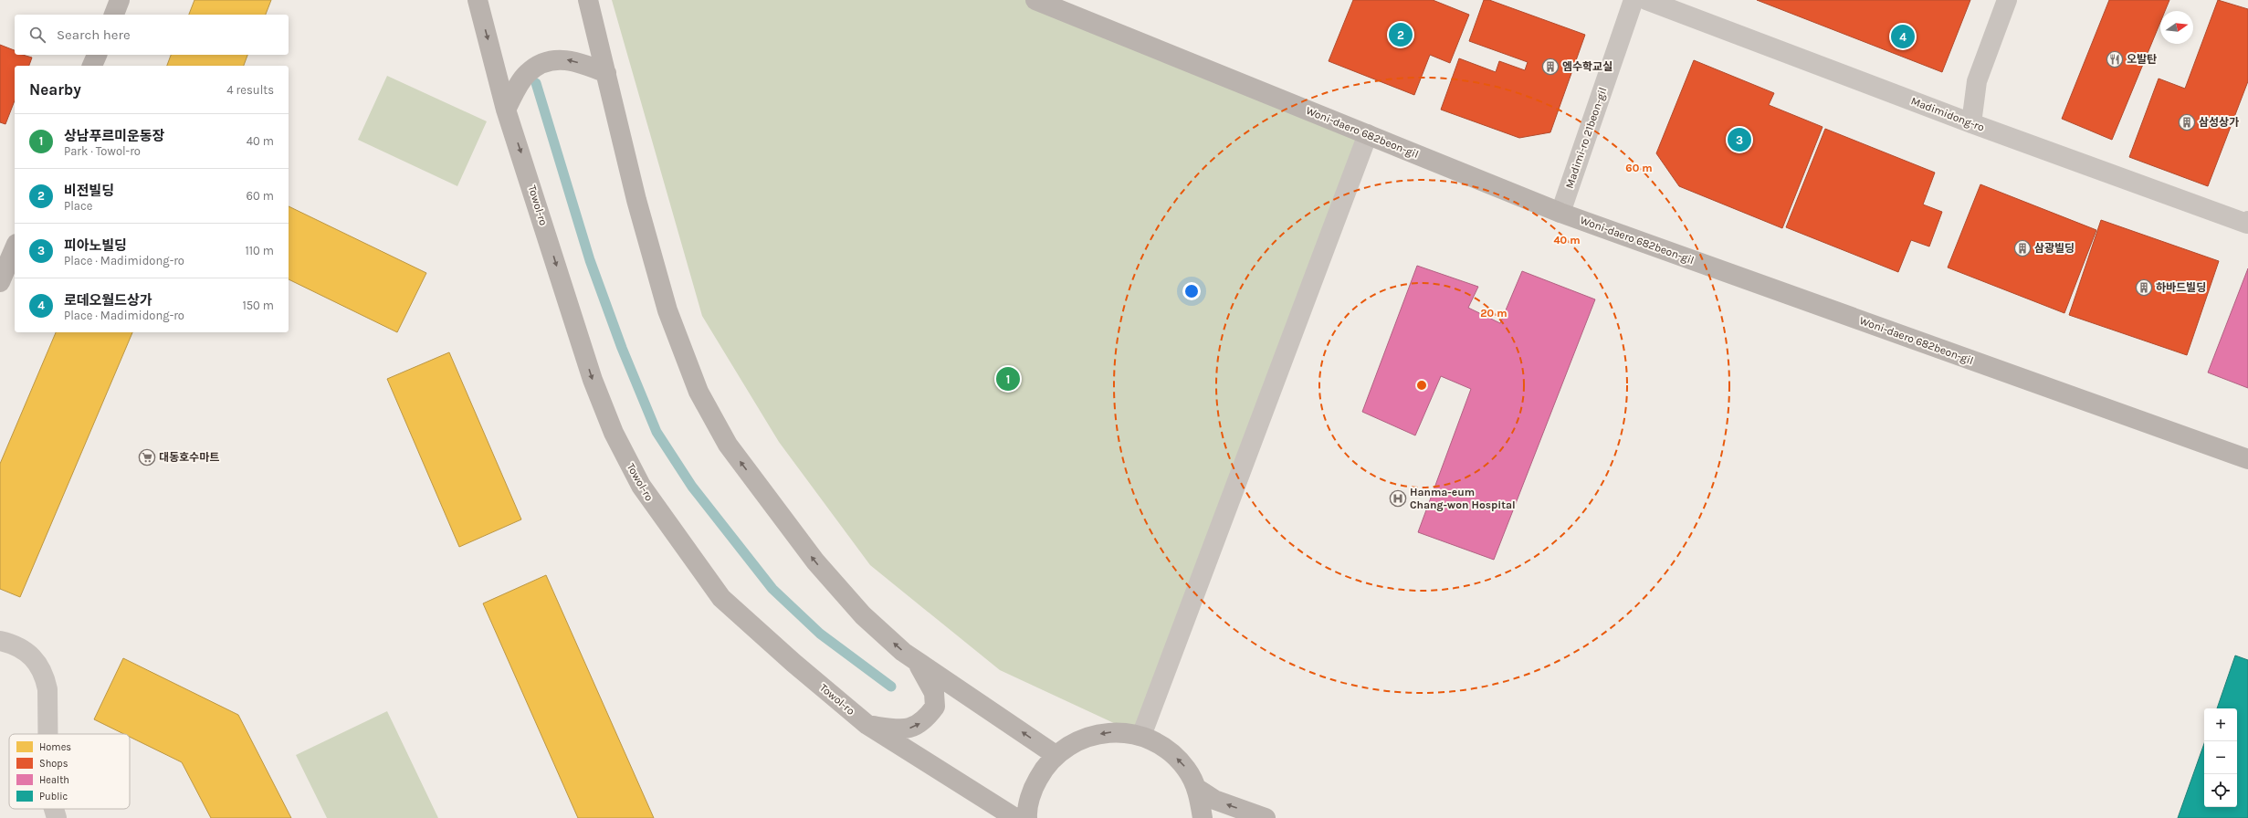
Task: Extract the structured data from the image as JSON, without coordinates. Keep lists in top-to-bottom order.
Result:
{
  "streets": {
    "street": [
      "Madimidong-ro",
      "Woni-daero 682beon-gil",
      "Madimi-ro 21beon-gil",
      "Towol-ro"
    ]
  },
  "crossings": [
    ["Woni-daero 682beon-gil", "Madimi-ro 21beon-gil"]
  ],
  "places": {
    "restaurant": ["오발탄"],
    "building": [
      "엠수학교실",
      "삼성상가",
      "삼광빌딩",
      "하바드빌딩"
    ],
    "supermarket": ["대동호수마트"],
    "hospital": ["Hanma-eum Chang-won Hospital"]
  },
  "legend": [
    "Homes",
    "Shops",
    "Health",
    "Public"
  ],
  "north": "right",
  "page": {
    "search": "Search here",
    "pins": [
      "2",
      "4",
      "3",
      "1"
    ],
    "heading": ["Nearby", "4 results"],
    "list": [
      {
        "mark": "1",
        "name": "상남푸르미운동장",
        "note": "Park · Towol-ro",
        "value": "40 m"
      },
      {
        "mark": "2",
        "name": "비전빌딩",
        "note": "Place",
        "value": "60 m"
      },
      {
        "mark": "3",
        "name": "피아노빌딩",
        "note": "Place · Madimidong-ro",
        "value": "110 m"
      },
      {
        "mark": "4",
        "name": "로데오월드상가",
        "note": "Place · Madimidong-ro",
        "value": "150 m"
      }
    ],
    "map_buttons": ["+", "−"]
  },
  "rings": ["60 m", "40 m", "20 m"]
}
